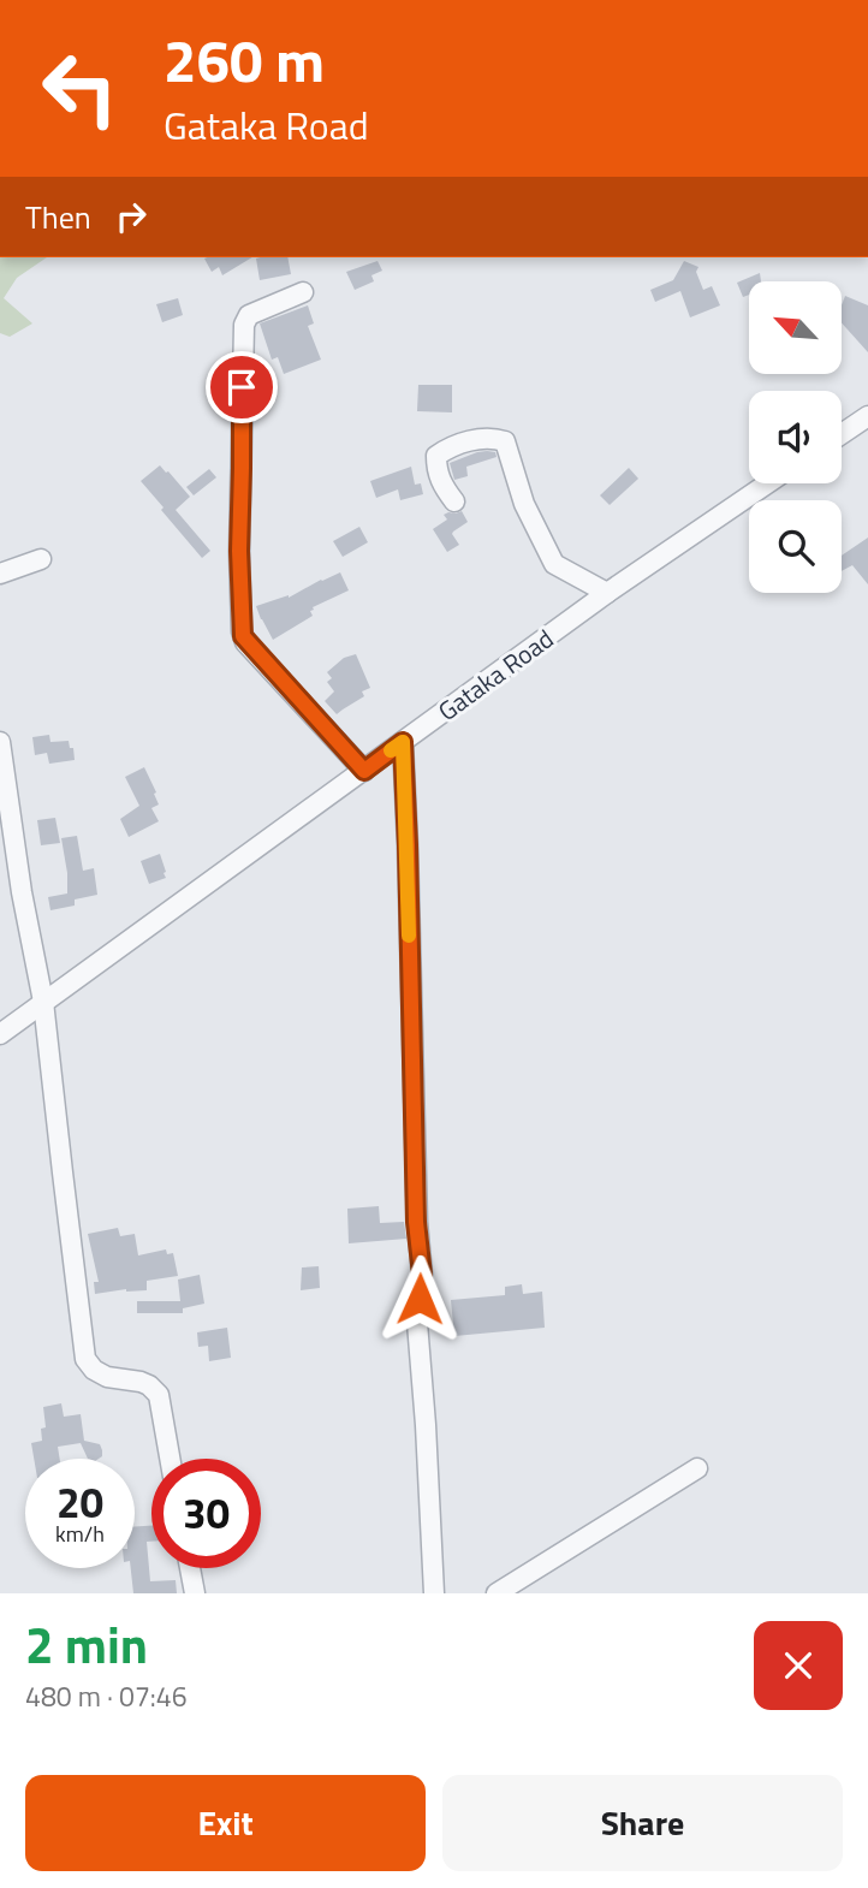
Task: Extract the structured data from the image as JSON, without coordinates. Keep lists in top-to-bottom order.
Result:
{
  "streets": {
    "street": ["Gataka Road"]
  },
  "north": "top left",
  "page": {
    "turn": ["260 m", "Gataka Road"],
    "then": "Then",
    "speed": "20 km/h",
    "limit": "30",
    "heading": ["2 min", "480 m · 07:46"],
    "buttons": ["Exit", "Share"]
  }
}
